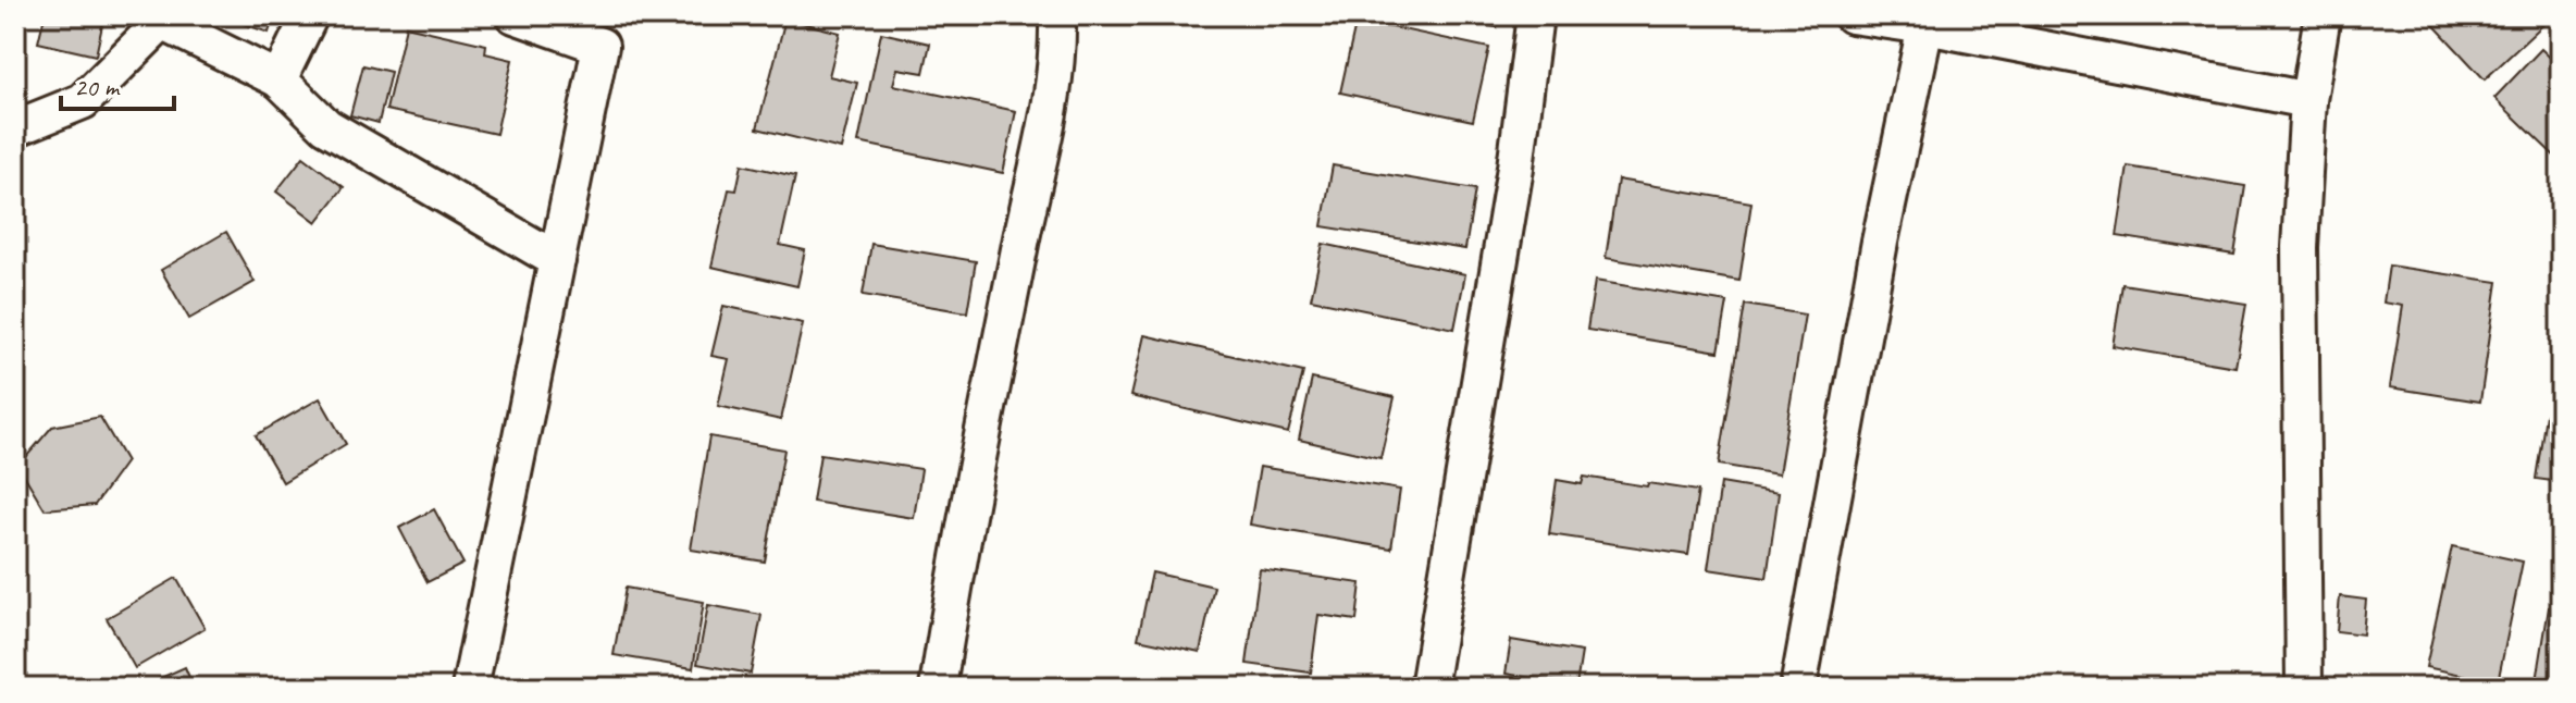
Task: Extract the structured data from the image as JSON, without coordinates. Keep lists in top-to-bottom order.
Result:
{
  "scale_bar": "20 m"
}
